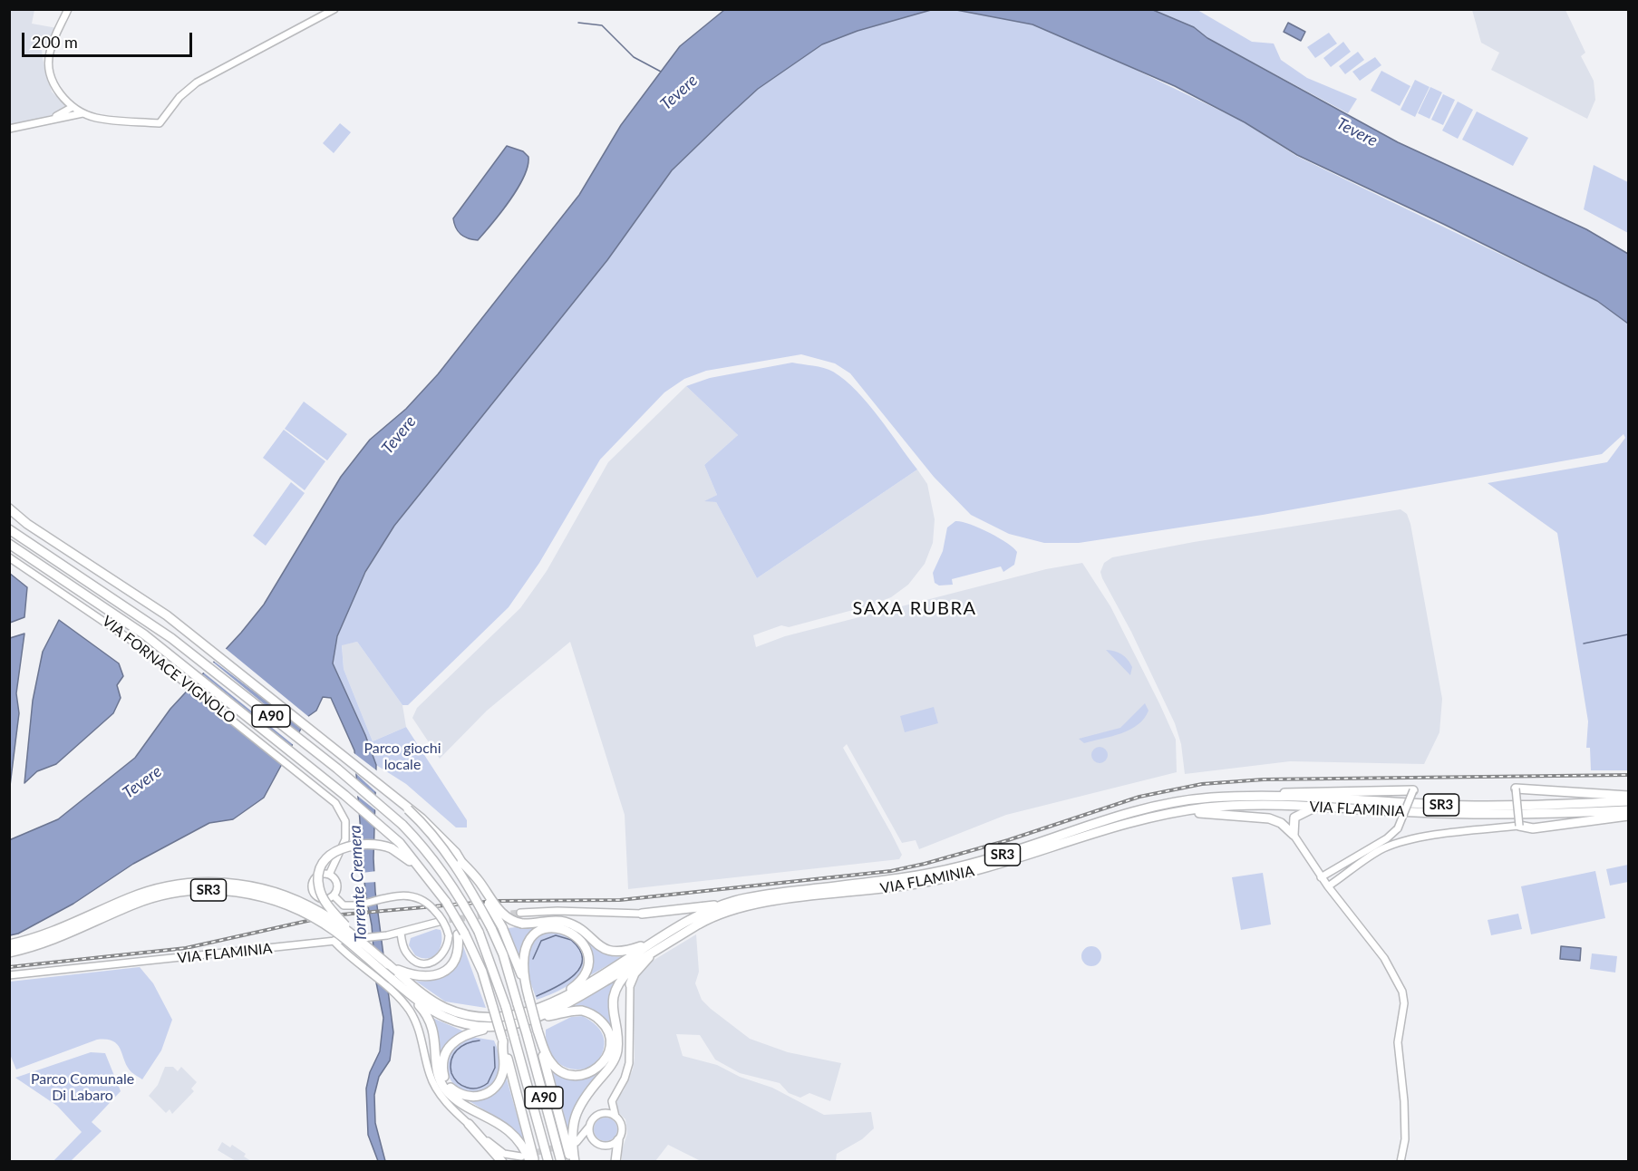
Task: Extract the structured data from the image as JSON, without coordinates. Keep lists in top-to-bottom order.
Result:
{
  "streets": {
    "highway": ["A90", "SR3", "VIA FLAMINIA"],
    "street": ["VIA FORNACE VIGNOLO"]
  },
  "crossings": [
    ["SR3", "VIA FLAMINIA"]
  ],
  "districts": ["SAXA RUBRA"],
  "water": ["Tevere", "Torrente Cremera"],
  "parks": ["Parco giochi locale", "Parco Comunale Di Labaro"],
  "scale_bar": "200 m"
}
